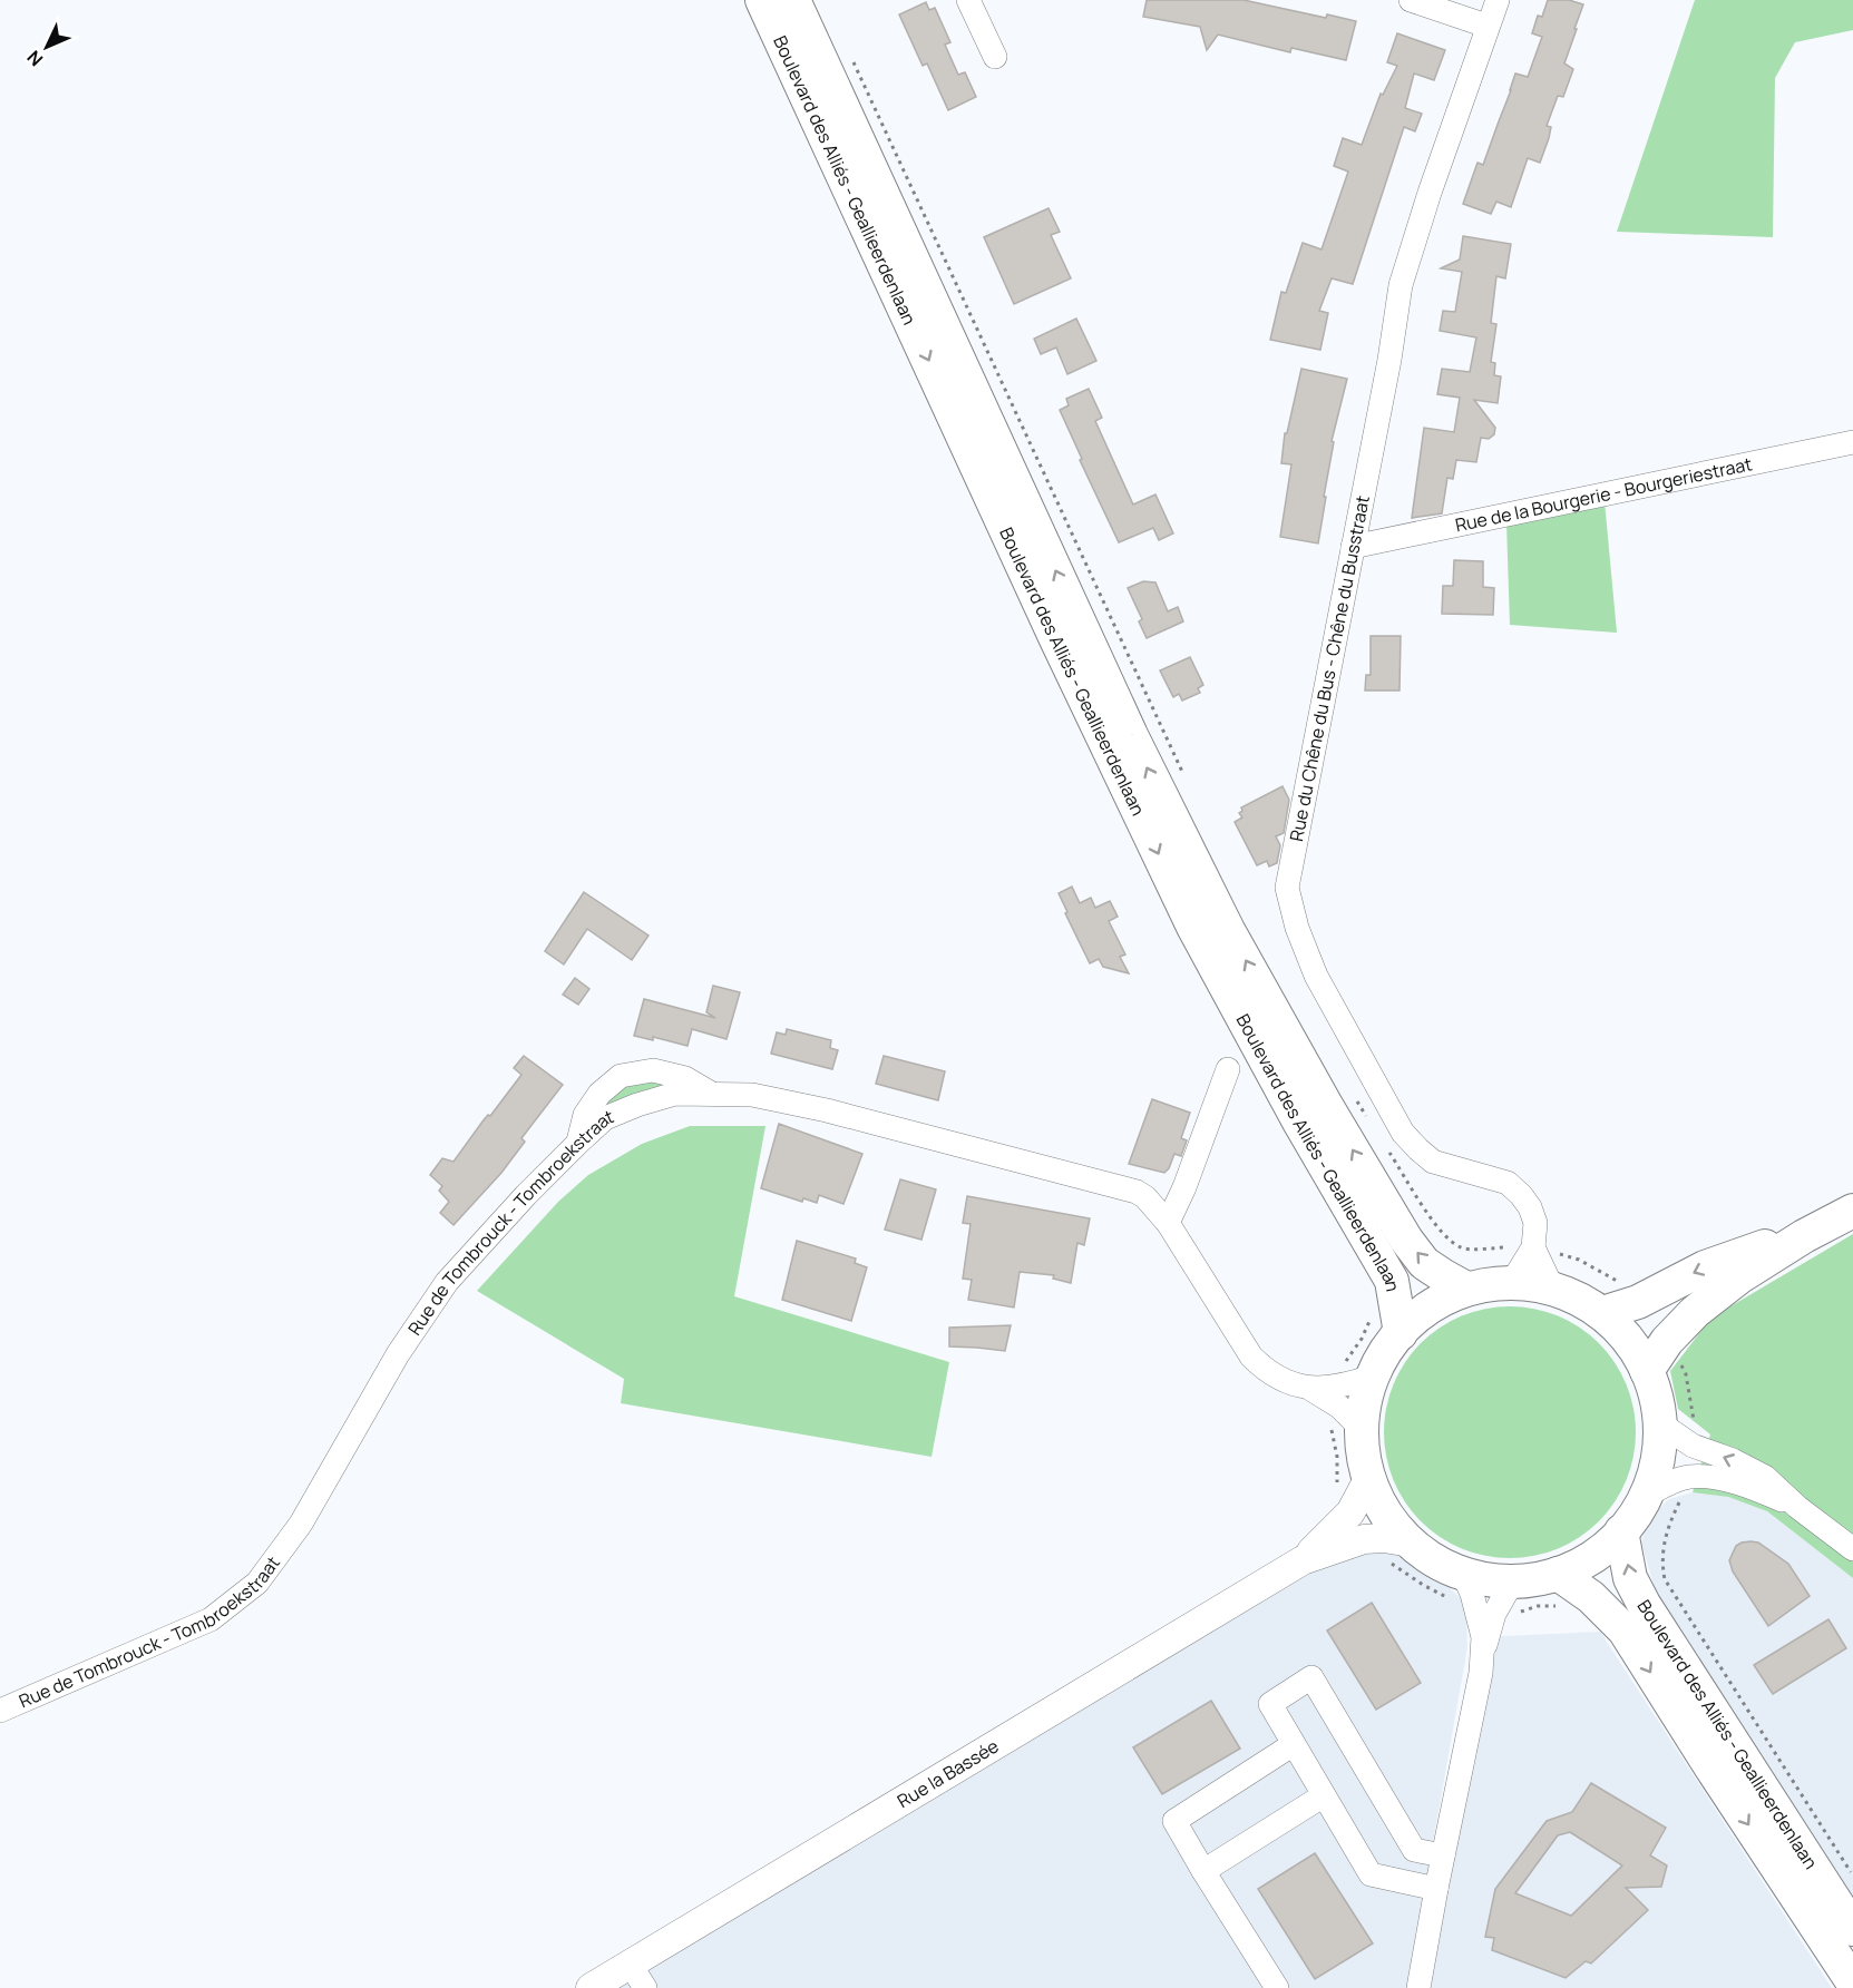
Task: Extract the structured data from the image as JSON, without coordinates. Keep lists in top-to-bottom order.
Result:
{
  "streets": {
    "highway": ["Boulevard des Alliés - Geallieerdenlaan"],
    "main road": ["Rue la Bassée"],
    "street": ["Rue de la Bourgerie - Bourgeriestraat", "Rue du Chêne du Bus - Chêne du Busstraat", "Rue de Tombrouck - Tombroekstraat"]
  },
  "crossings": [
    ["Rue de la Bourgerie - Bourgeriestraat", "Rue du Chêne du Bus - Chêne du Busstraat"]
  ],
  "north": "bottom left"
}
